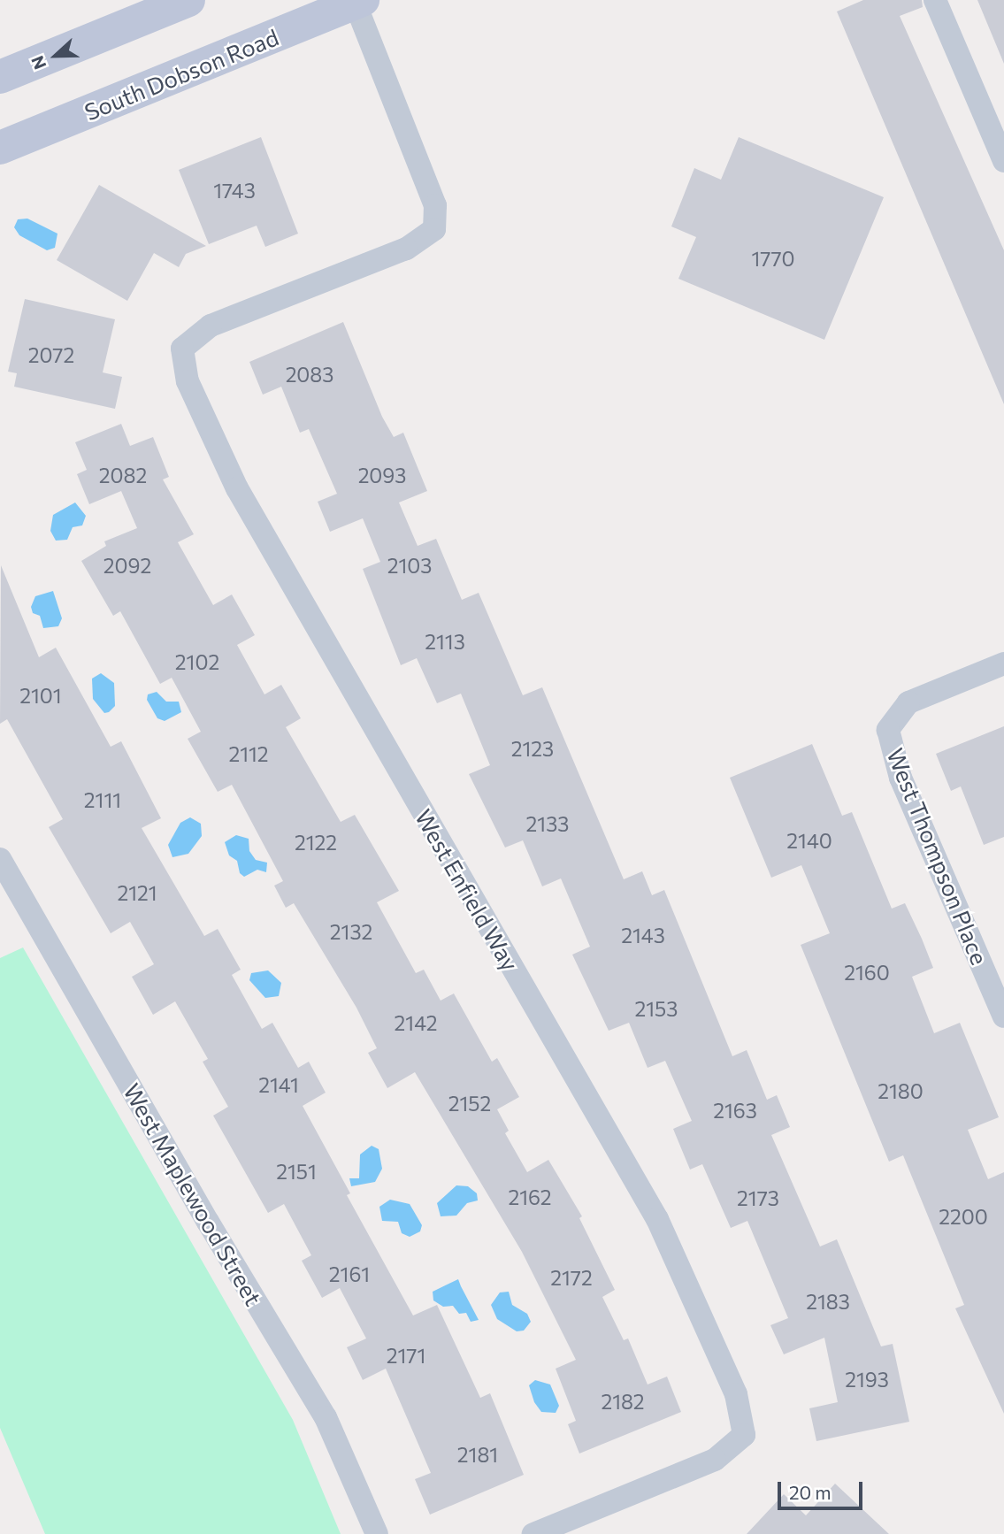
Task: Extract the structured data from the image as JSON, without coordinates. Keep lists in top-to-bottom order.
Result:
{
  "streets": {
    "main road": ["South Dobson Road"],
    "street": ["West Thompson Place", "West Enfield Way", "West Maplewood Street"]
  },
  "crossings": [
    ["South Dobson Road", "West Enfield Way"]
  ],
  "house_numbers": [
    "1743",
    "1770",
    "2072",
    "2083",
    "2082",
    "2093",
    "2092",
    "2103",
    "2113",
    "2102",
    "2101",
    "2123",
    "2112",
    "2111",
    "2133",
    "2140",
    "2122",
    "2121",
    "2132",
    "2143",
    "2160",
    "2153",
    "2142",
    "2141",
    "2180",
    "2152",
    "2163",
    "2151",
    "2162",
    "2173",
    "2200",
    "2161",
    "2172",
    "2183",
    "2171",
    "2193",
    "2182",
    "2181"
  ],
  "scale_bar": "20 m",
  "north": "left"
}
